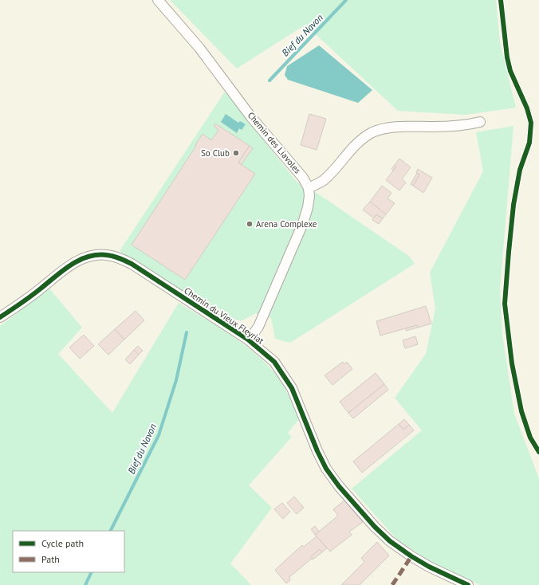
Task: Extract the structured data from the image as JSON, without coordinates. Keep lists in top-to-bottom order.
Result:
{
  "streets": {
    "street": ["Chemin des Liavoles", "Chemin du Vieux Fleyriat"]
  },
  "water": ["Bief du Navon"],
  "places": ["So Club", "Arena Complexe"],
  "legend": ["Cycle path", "Path"]
}
